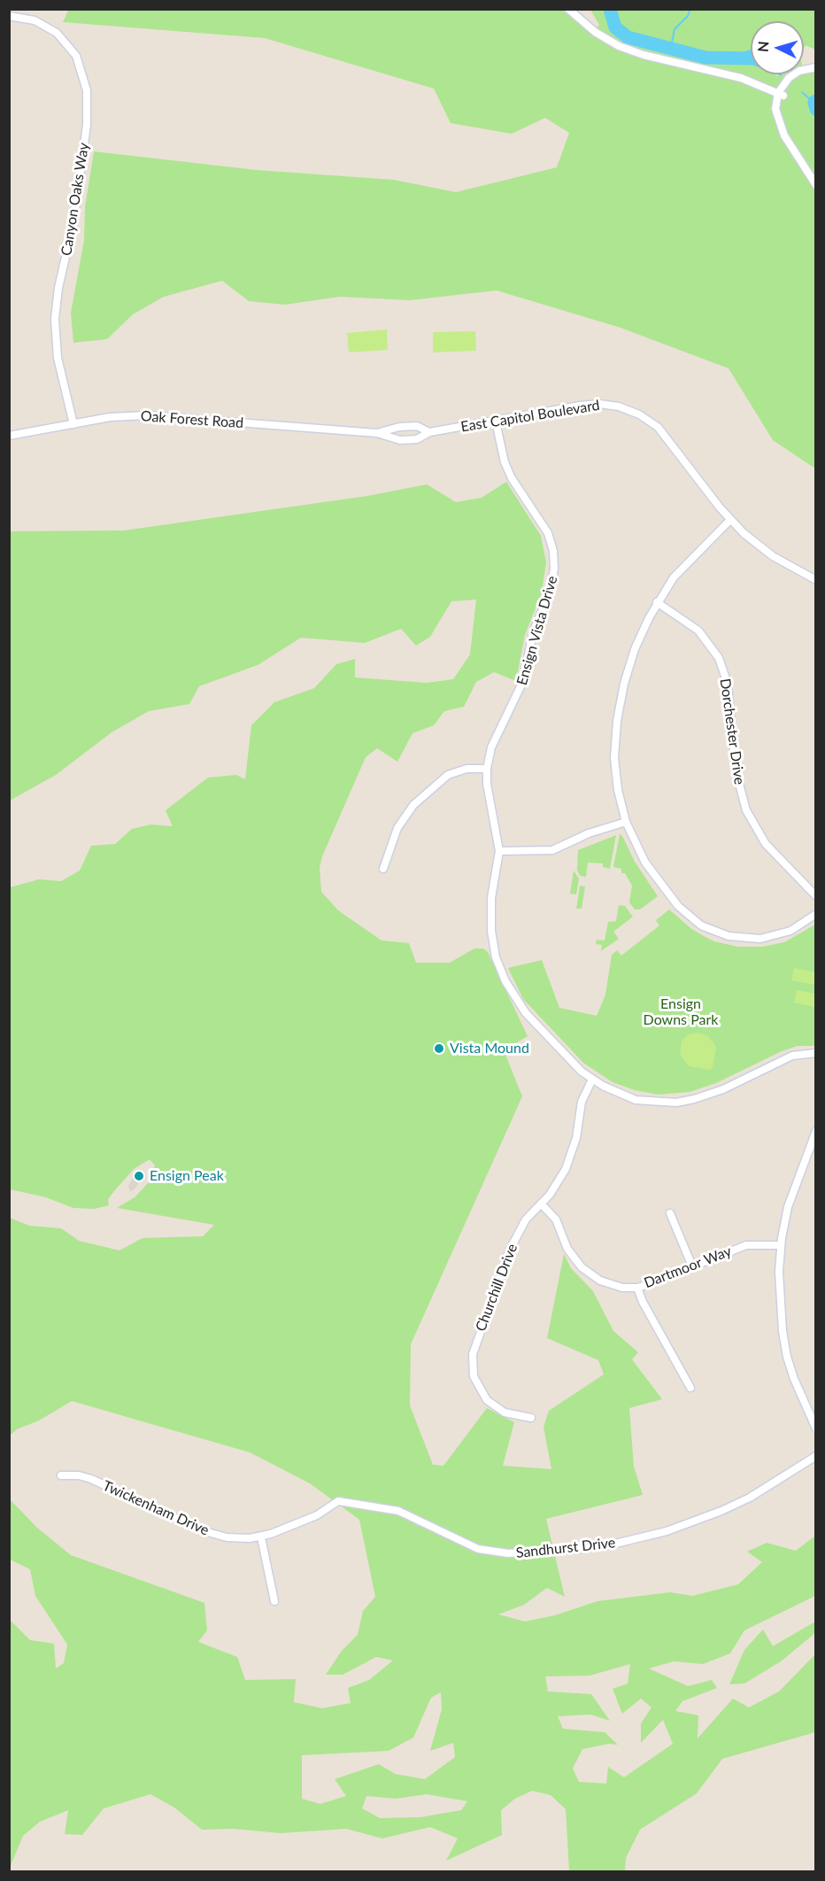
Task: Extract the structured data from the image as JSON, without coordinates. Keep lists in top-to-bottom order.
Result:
{
  "streets": {
    "street": [
      "Canyon Oaks Way",
      "East Capitol Boulevard",
      "Oak Forest Road",
      "Ensign Vista Drive",
      "Dorchester Drive",
      "Dartmoor Way",
      "Churchill Drive",
      "Twickenham Drive",
      "Sandhurst Drive"
    ]
  },
  "crossings": [
    ["Canyon Oaks Way", "Oak Forest Road"],
    ["East Capitol Boulevard", "Oak Forest Road"],
    ["East Capitol Boulevard", "Ensign Vista Drive"],
    ["Ensign Vista Drive", "Churchill Drive"],
    ["Dartmoor Way", "Churchill Drive"],
    ["Twickenham Drive", "Sandhurst Drive"]
  ],
  "parks": ["Ensign Downs Park"],
  "places": ["Vista Mound", "Ensign Peak"],
  "north": "left"
}
